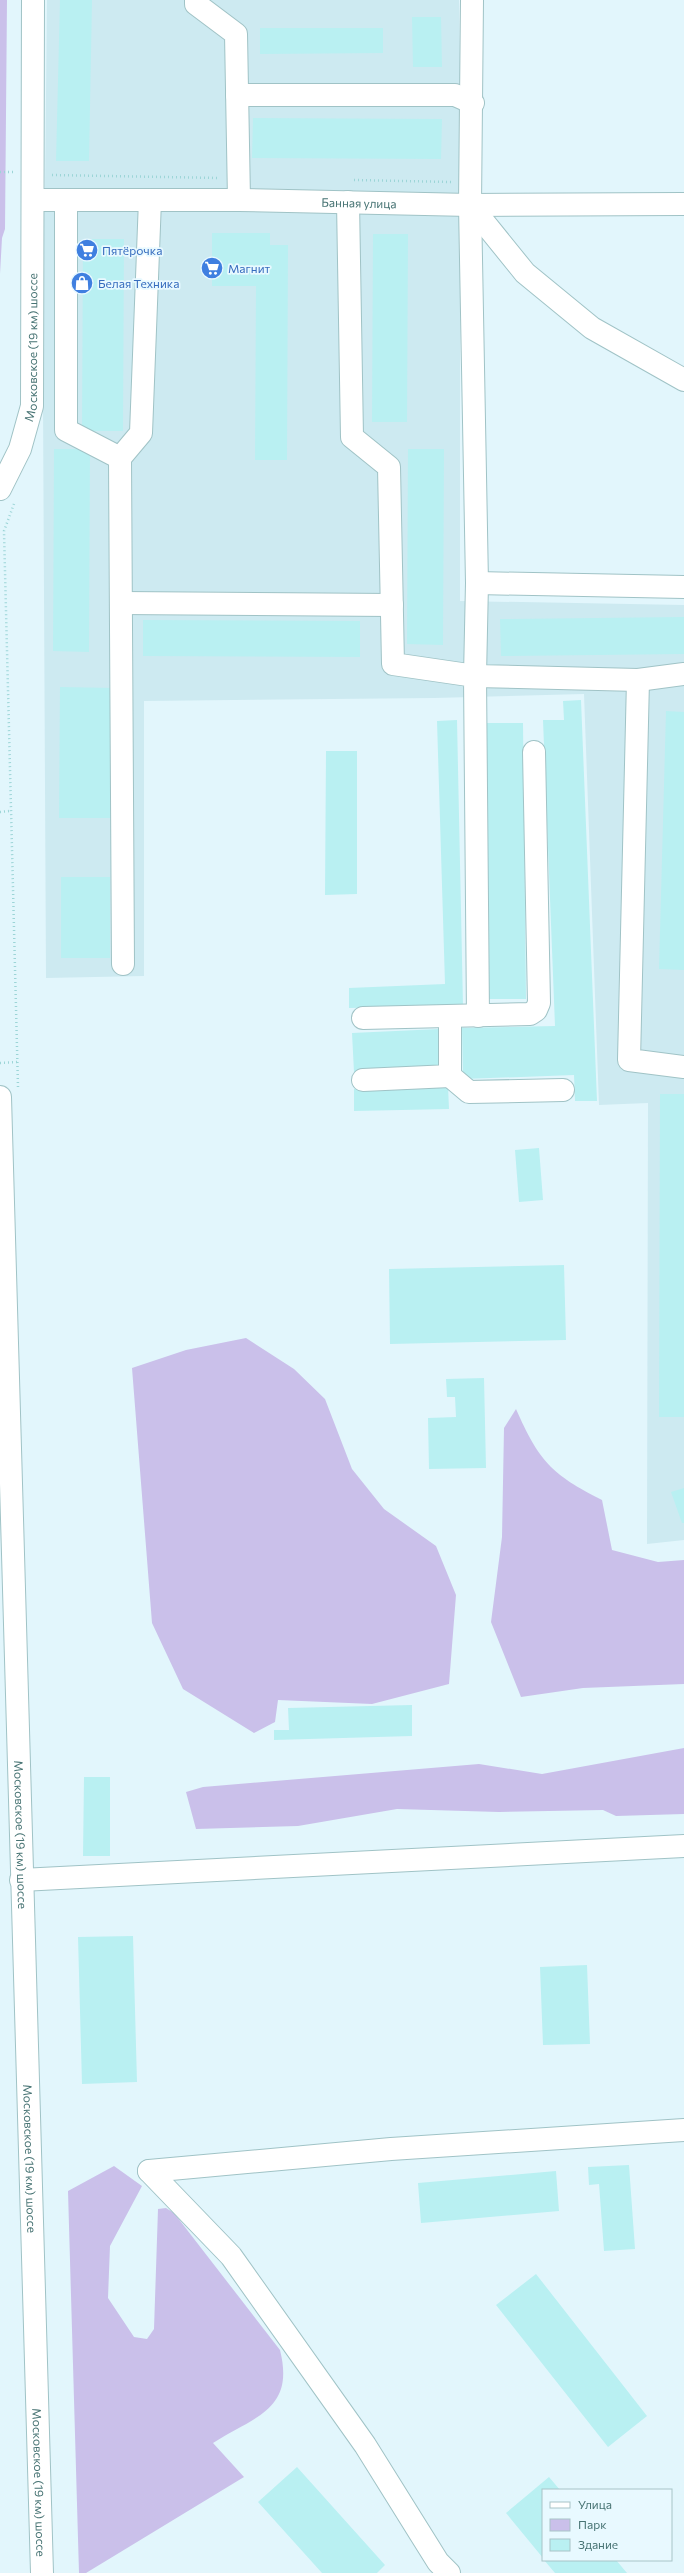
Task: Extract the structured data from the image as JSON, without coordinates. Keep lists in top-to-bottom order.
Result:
{
  "streets": {
    "street": ["Банная улица", "Московское (19 км) шоссе"]
  },
  "crossings": [
    ["Банная улица", "Московское (19 км) шоссе"]
  ],
  "places": {
    "supermarket": ["Пятёрочка", "Магнит"],
    "shop": ["Белая Техника"]
  },
  "legend": ["Улица", "Парк", "Здание"]
}
